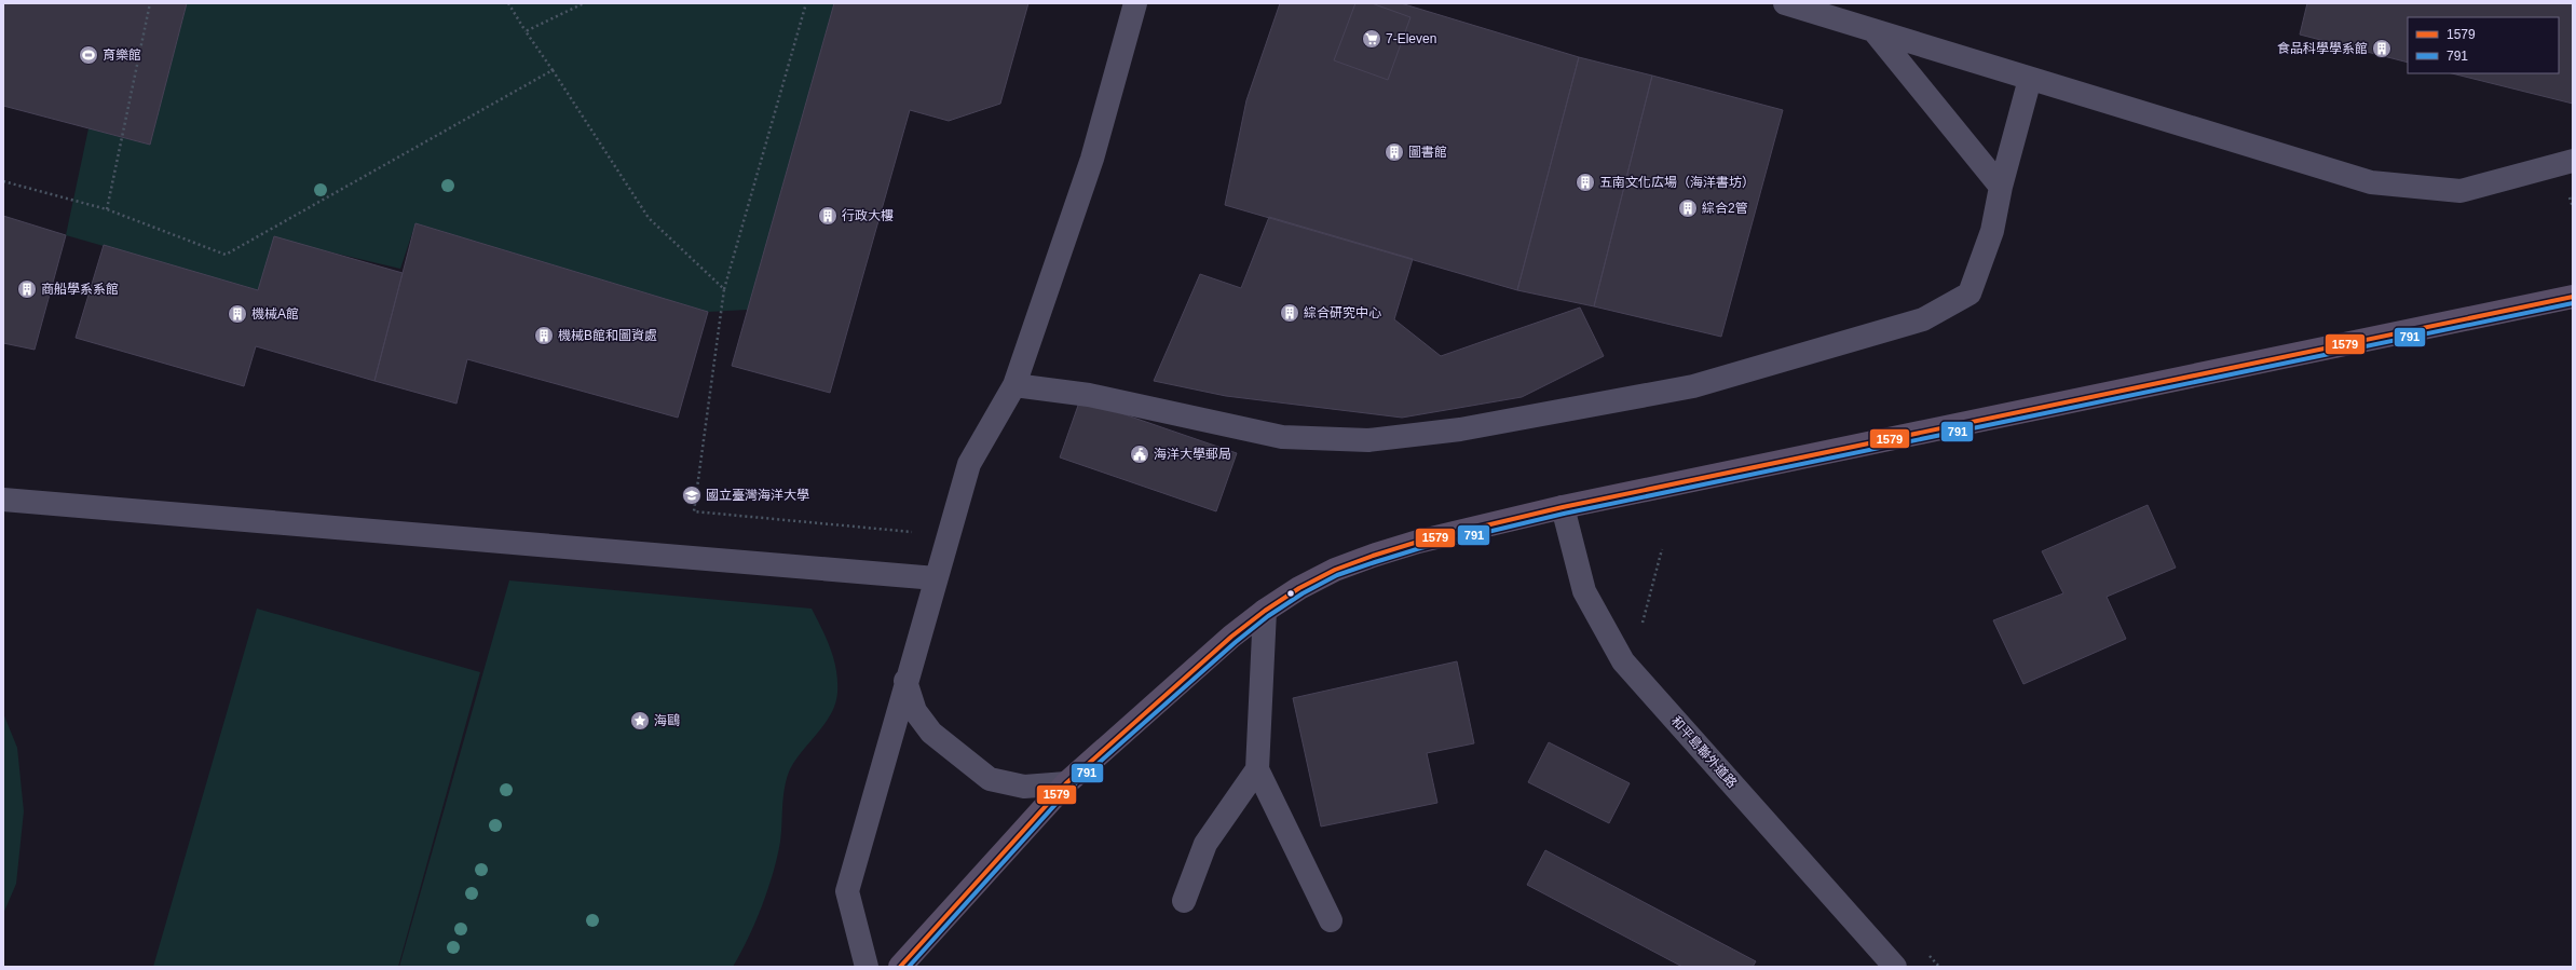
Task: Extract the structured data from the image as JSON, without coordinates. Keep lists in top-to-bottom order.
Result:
{
  "streets": {
    "street": ["和平島聯外道路"]
  },
  "places": {
    "supermarket": ["7-Eleven"],
    "building": [
      "食品科學學系館",
      "圖書館",
      "五南文化広場（海洋書坊）",
      "綜合2管",
      "行政大樓",
      "商船學系系館",
      "綜合研究中心",
      "機械A館",
      "機械B館和圖資處"
    ],
    "sports": ["育樂館"],
    "public building": ["海洋大學郵局"],
    "school or university": ["國立臺灣海洋大學"],
    "place": ["海鷗"]
  },
  "lines": ["transit line 1579", "transit line 791"],
  "legend": ["1579", "791"]
}
